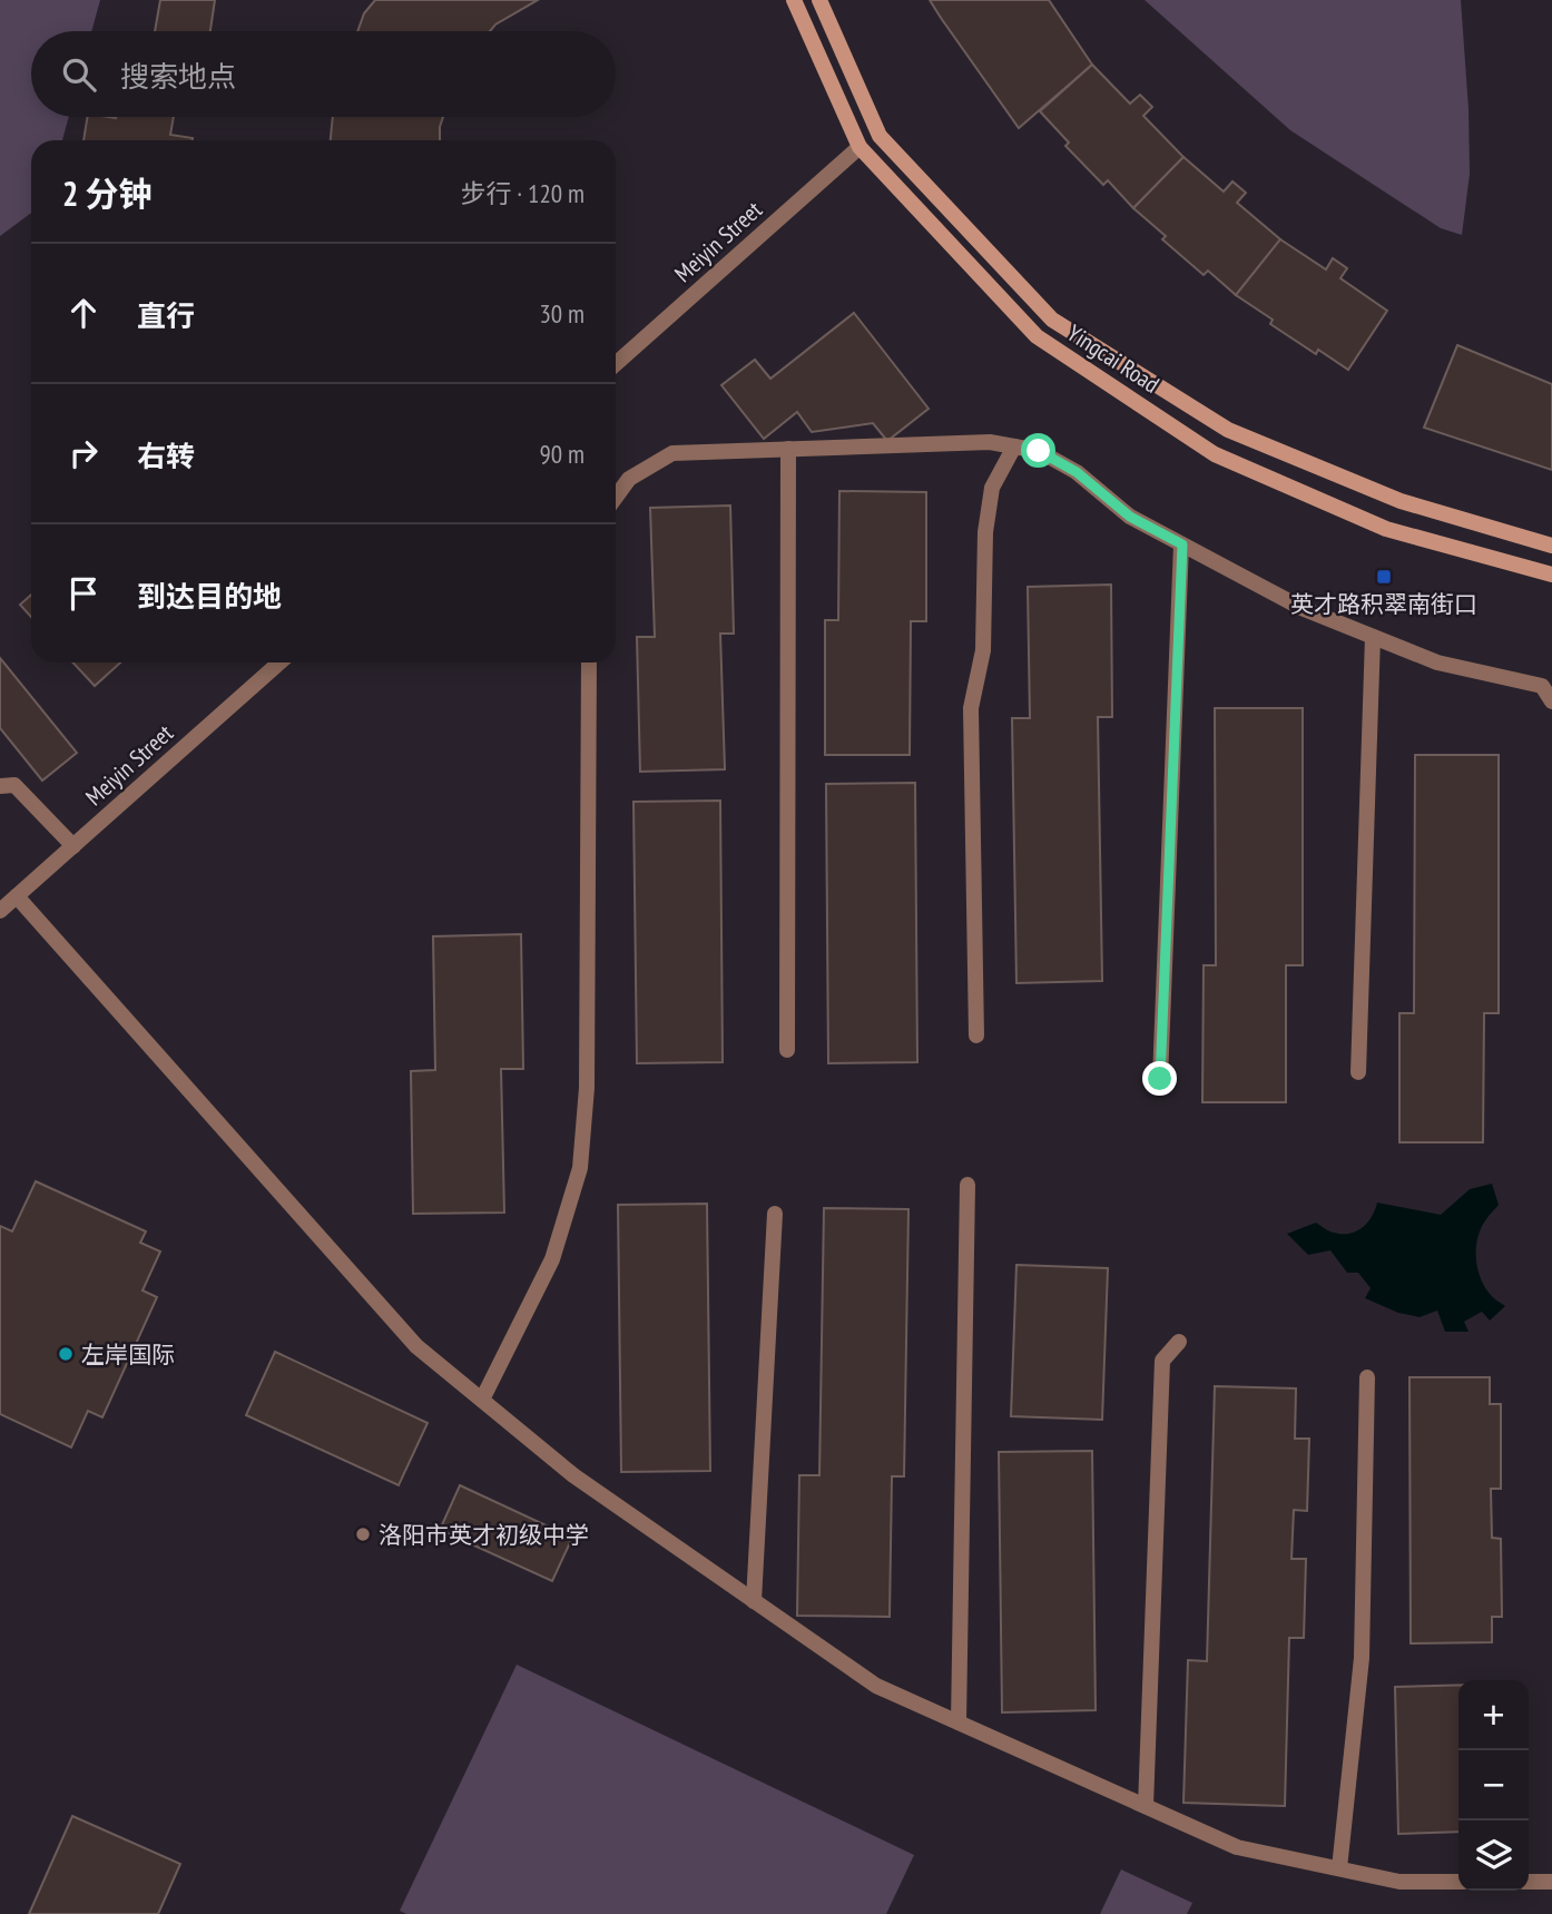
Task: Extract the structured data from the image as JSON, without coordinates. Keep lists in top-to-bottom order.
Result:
{
  "streets": {
    "main road": ["Yingcai Road"],
    "street": ["Meiyin Street"]
  },
  "crossings": [
    ["Meiyin Street", "Yingcai Road"]
  ],
  "places": {
    "transit": ["英才路积翠南街口"],
    "other": ["左岸国际", "洛阳市英才初级中学"]
  },
  "page": {
    "search": "搜索地点",
    "heading": ["2 分钟", "步行 · 120 m"],
    "list": [
      ["直行", "30 m"],
      ["右转", "90 m"],
      "到达目的地"
    ],
    "map_buttons": ["+", "−"]
  }
}
